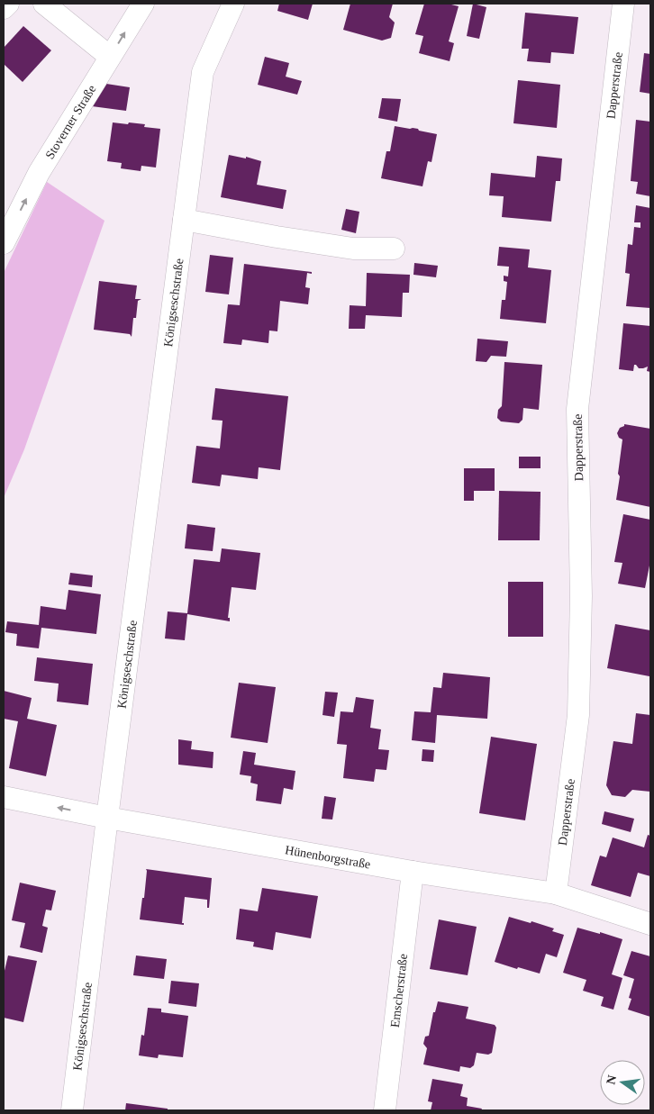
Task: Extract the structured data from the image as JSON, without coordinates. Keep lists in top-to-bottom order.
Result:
{
  "streets": {
    "street": [
      "Dapperstraße",
      "Stoverner Straße",
      "Königseschstraße",
      "Hünenborgstraße",
      "Emscherstraße"
    ]
  },
  "crossings": [
    ["Dapperstraße", "Hünenborgstraße"],
    ["Königseschstraße", "Hünenborgstraße"],
    ["Hünenborgstraße", "Emscherstraße"]
  ],
  "one_way": ["Stoverner Straße"],
  "north": "left"
}
